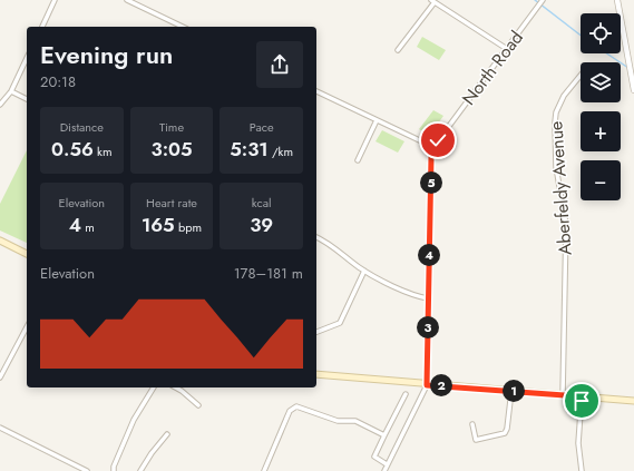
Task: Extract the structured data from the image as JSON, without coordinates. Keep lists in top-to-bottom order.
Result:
{
  "streets": {
    "street": ["North Road", "Aberfeldy Avenue"]
  },
  "page": {
    "map_buttons": ["+", "−"],
    "heading": ["Evening run", "20:18"],
    "stats": [
      ["Distance", "0.56 km"],
      ["Time", "3:05"],
      ["Pace", "5:31 /km"],
      ["Elevation", "4 m"],
      ["Heart rate", "165 bpm"],
      ["kcal", "39"]
    ],
    "pins": [
      "5",
      "4",
      "3",
      "2",
      "1"
    ],
    "chart": ["Elevation", "178–181 m"]
  }
}
